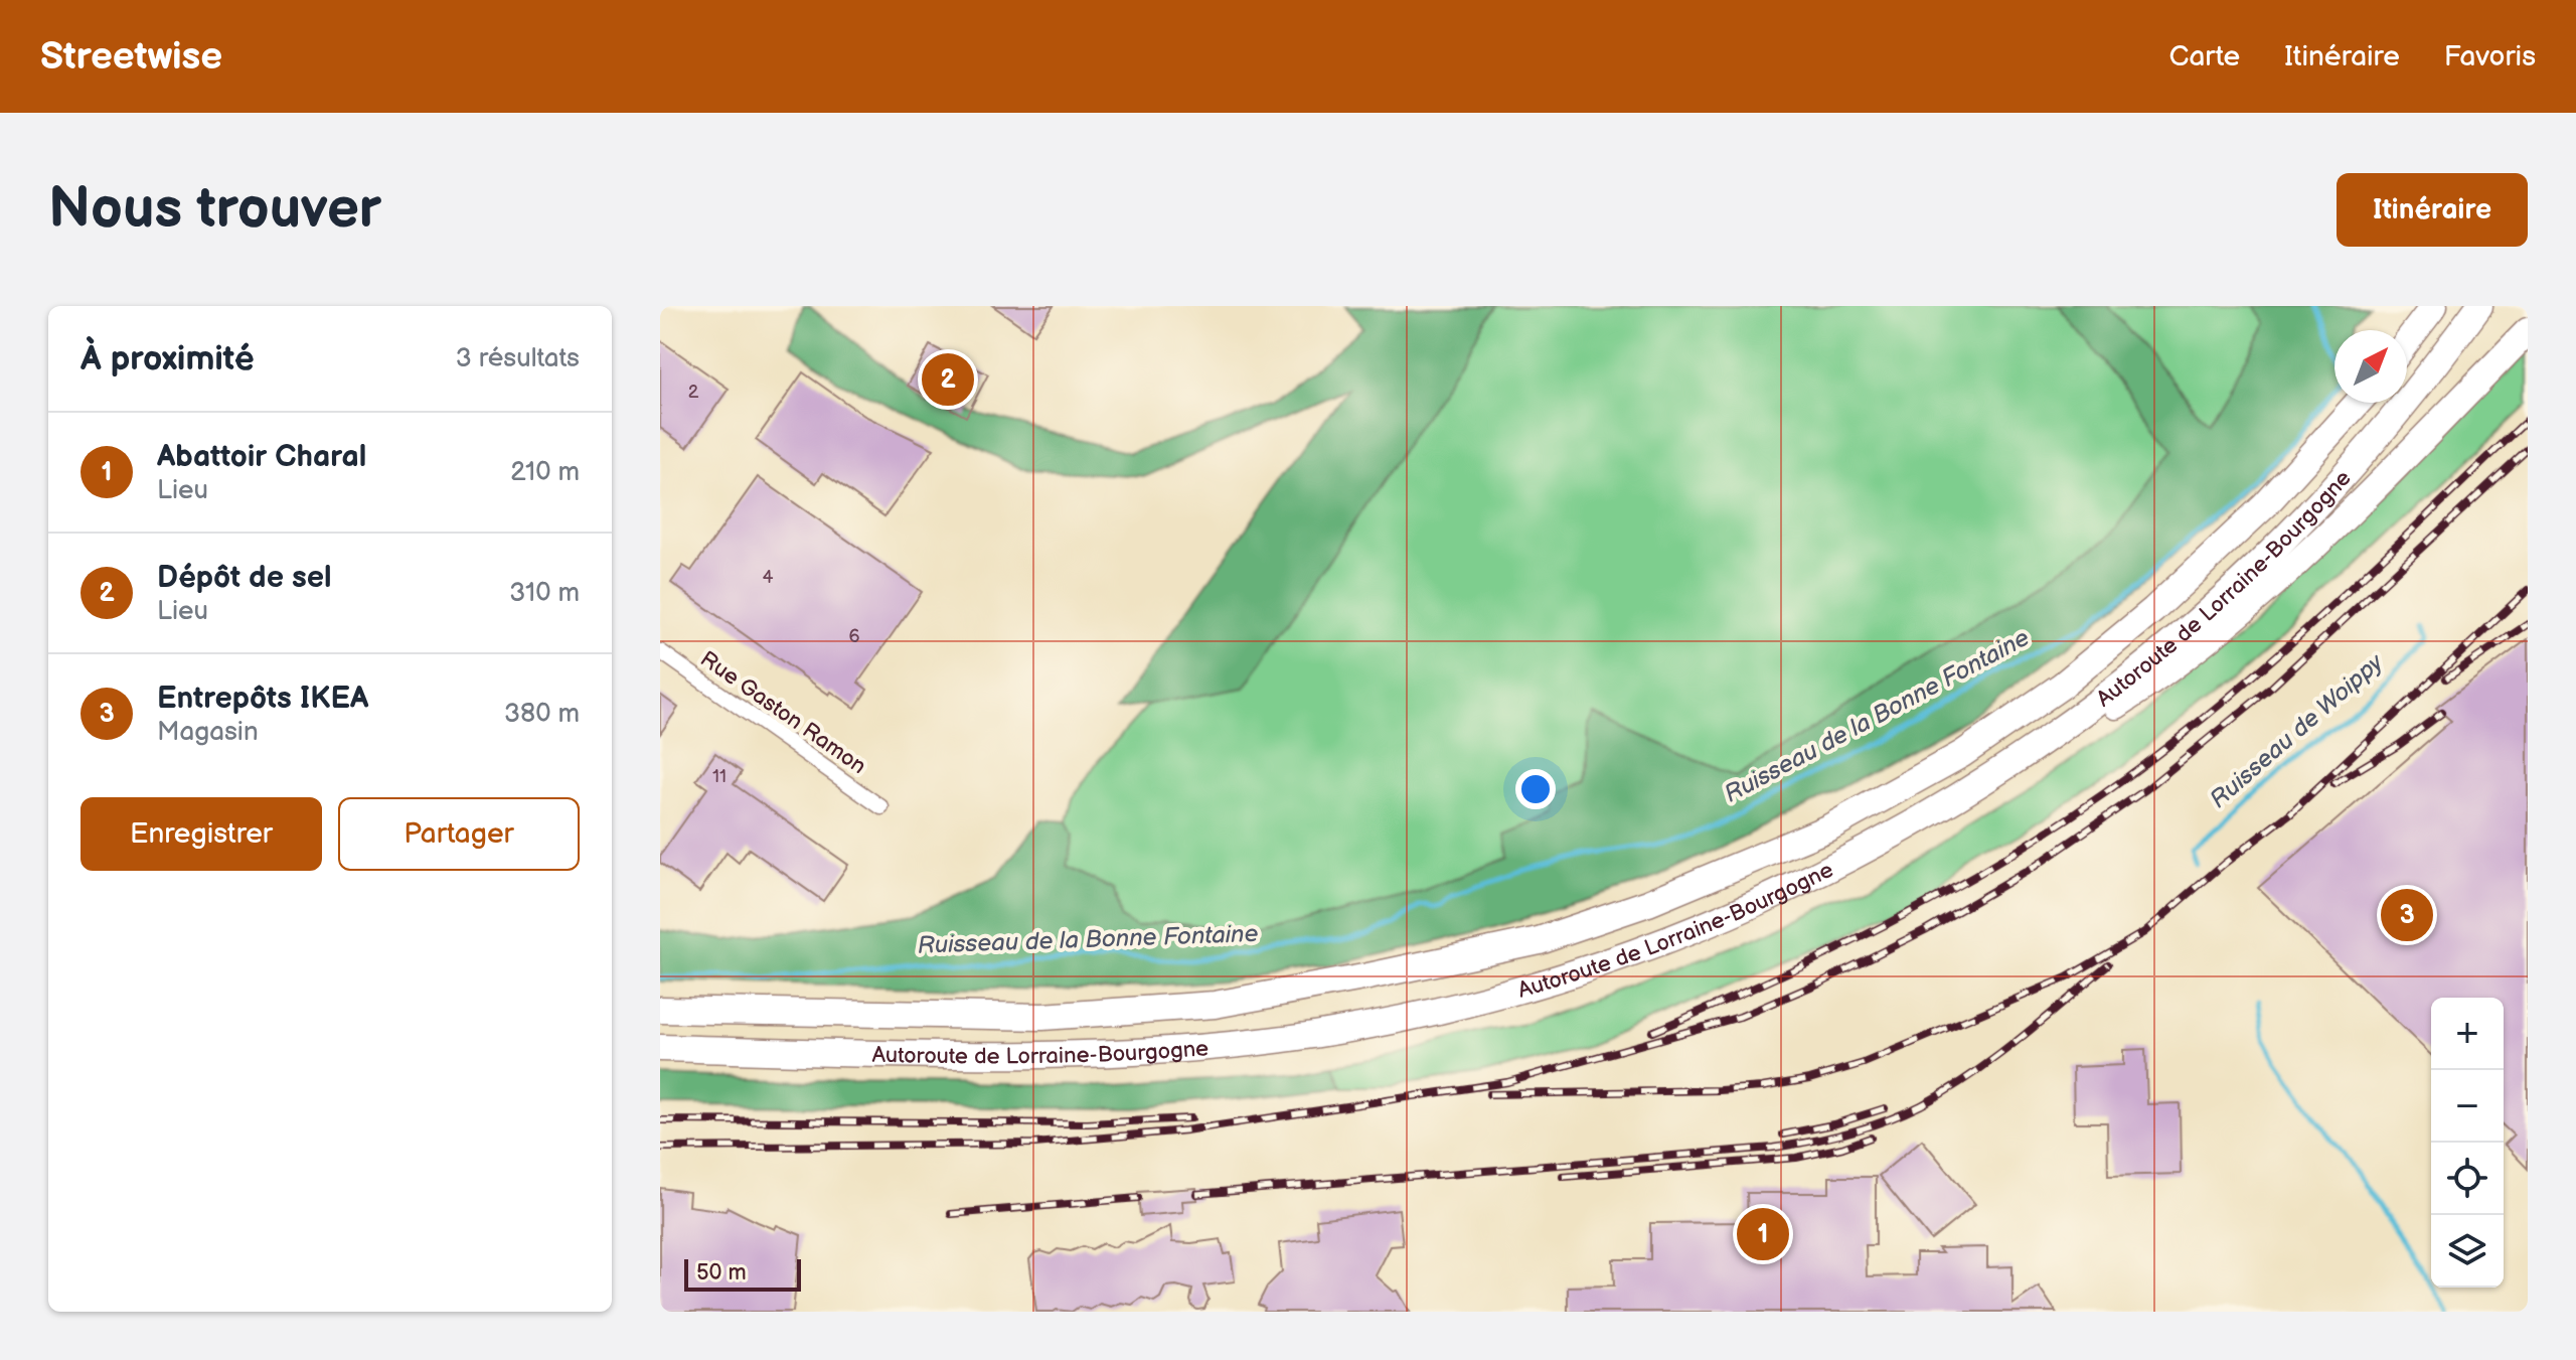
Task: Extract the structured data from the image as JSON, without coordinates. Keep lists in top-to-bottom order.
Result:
{
  "streets": {
    "highway": ["Autoroute de Lorraine-Bourgogne"],
    "street": ["Rue Gaston Ramon"]
  },
  "water": ["Ruisseau de la Bonne Fontaine", "Ruisseau de Woippy"],
  "house_numbers": [
    "2",
    "4",
    "6",
    "11"
  ],
  "scale_bar": "50 m",
  "north": "top right",
  "page": {
    "header": "Streetwise",
    "nav": ["Carte", "Itinéraire", "Favoris"],
    "buttons": [
      "Itinéraire",
      ["Enregistrer", "Partager"]
    ],
    "title": "Nous trouver",
    "heading": ["À proximité", "3 résultats"],
    "pins": ["2", "3", "1"],
    "list": [
      {
        "mark": "1",
        "name": "Abattoir Charal",
        "note": "Lieu",
        "value": "210 m"
      },
      {
        "mark": "2",
        "name": "Dépôt de sel",
        "note": "Lieu",
        "value": "310 m"
      },
      {
        "mark": "3",
        "name": "Entrepôts IKEA",
        "note": "Magasin",
        "value": "380 m"
      }
    ],
    "map_buttons": ["+", "−"],
    "scale": "50 m"
  }
}
